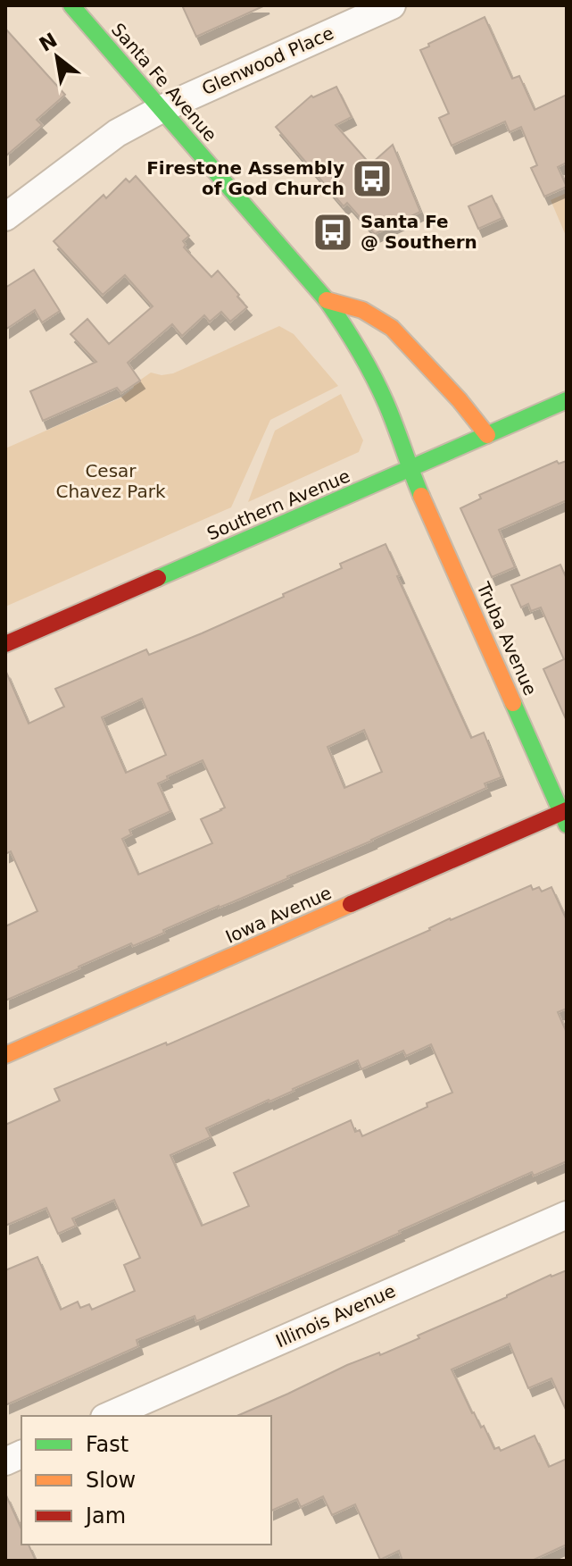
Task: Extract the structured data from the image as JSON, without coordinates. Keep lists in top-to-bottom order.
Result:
{
  "streets": {
    "street": [
      "Glenwood Place",
      "Santa Fe Avenue",
      "Southern Avenue",
      "Truba Avenue",
      "Iowa Avenue",
      "Illinois Avenue"
    ]
  },
  "crossings": [
    ["Glenwood Place", "Santa Fe Avenue"],
    ["Santa Fe Avenue", "Southern Avenue"],
    ["Santa Fe Avenue", "Truba Avenue"],
    ["Southern Avenue", "Truba Avenue"],
    ["Truba Avenue", "Iowa Avenue"]
  ],
  "parks": ["Cesar Chavez Park"],
  "places": {
    "bus stop": ["Firestone Assembly of God Church", "Santa Fe @ Southern"]
  },
  "legend": ["Fast", "Slow", "Jam"],
  "north": "top left"
}
